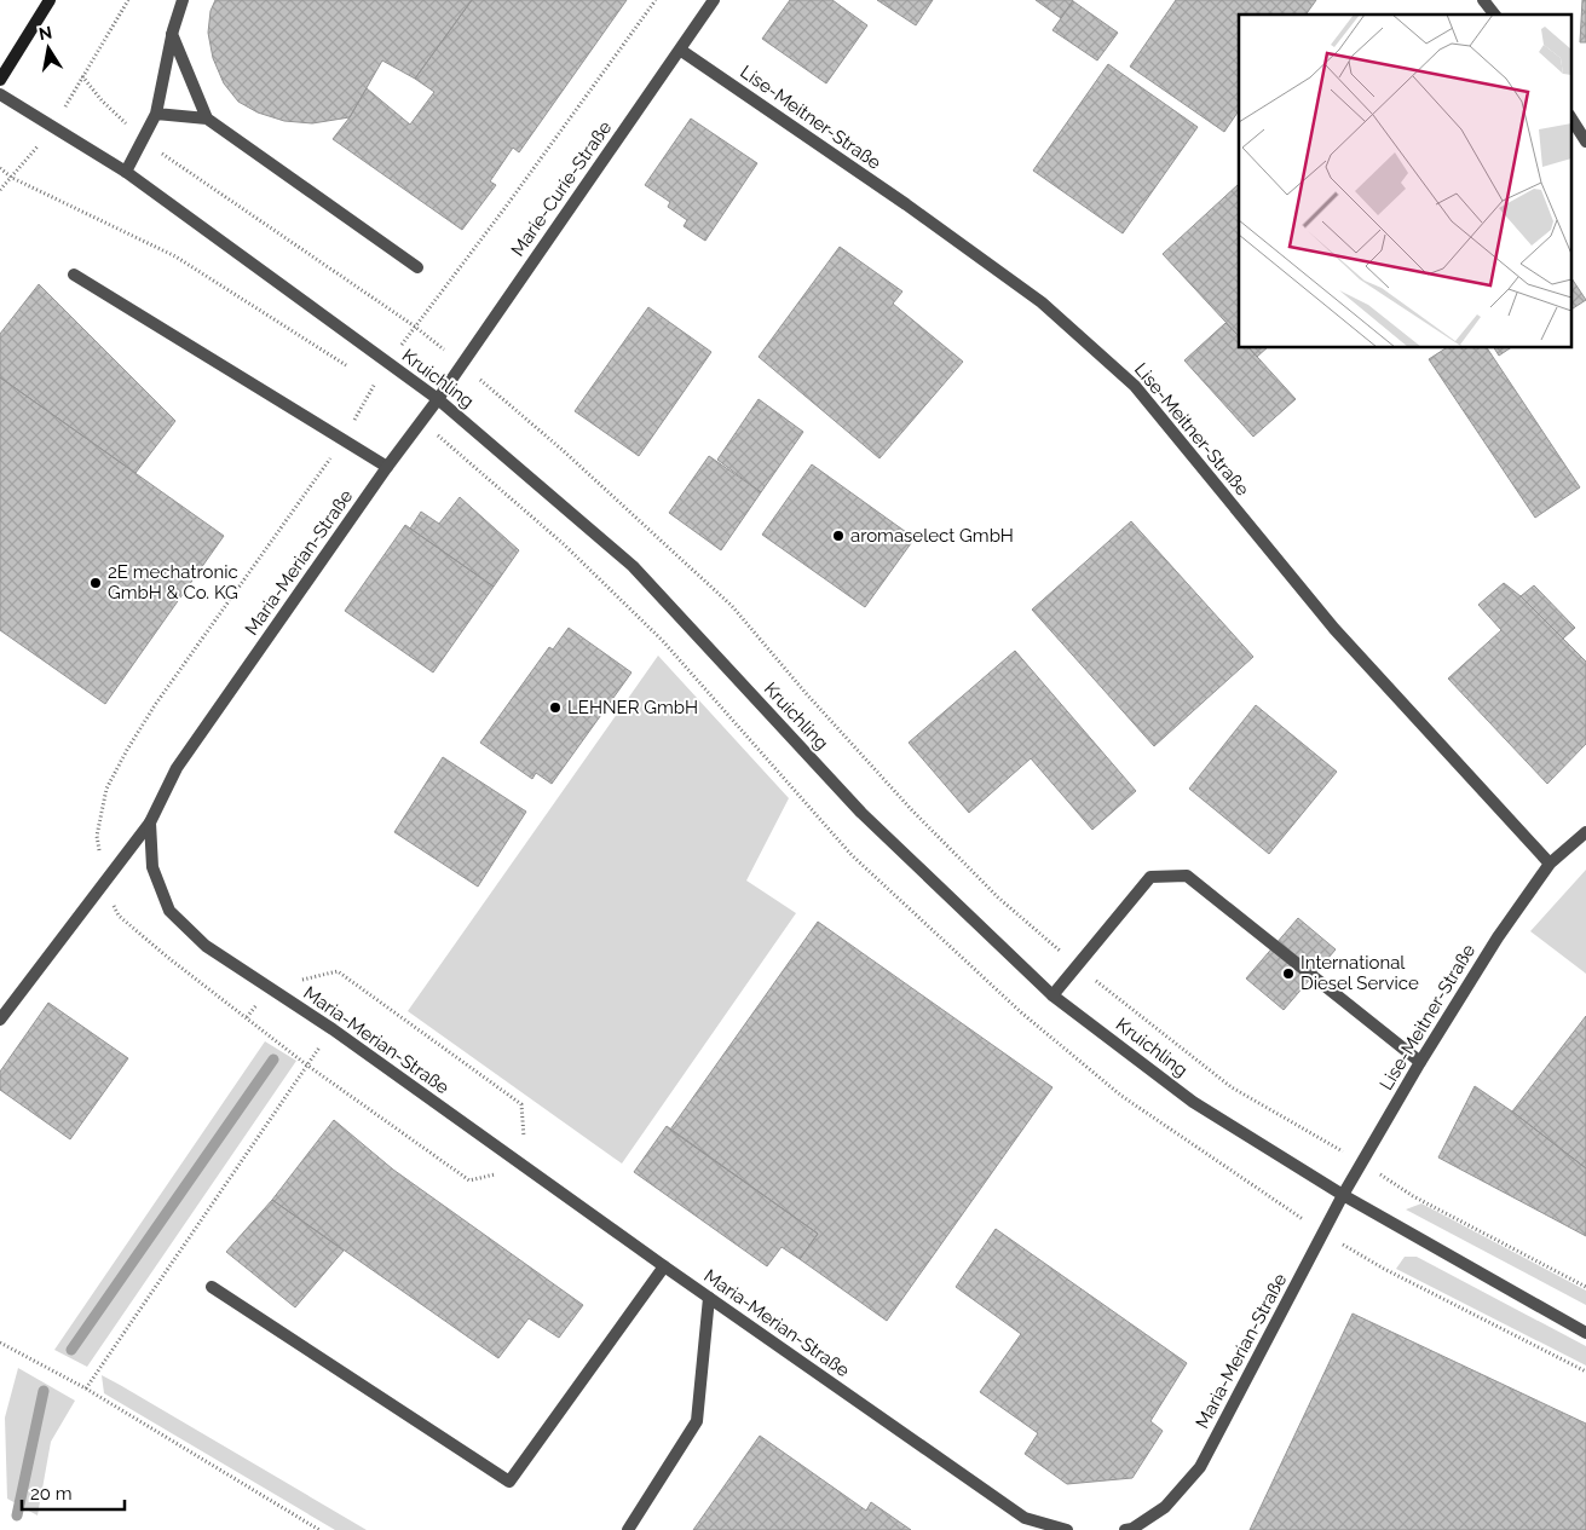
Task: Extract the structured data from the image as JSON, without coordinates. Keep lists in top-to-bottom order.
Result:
{
  "streets": {
    "street": [
      "Lise-Meitner-Straße",
      "Marie-Curie-Straße",
      "Kruichling",
      "Maria-Merian-Straße"
    ]
  },
  "crossings": [
    ["Lise-Meitner-Straße", "Marie-Curie-Straße"],
    ["Lise-Meitner-Straße", "Kruichling"],
    ["Lise-Meitner-Straße", "Maria-Merian-Straße"],
    ["Marie-Curie-Straße", "Kruichling"],
    ["Marie-Curie-Straße", "Maria-Merian-Straße"],
    ["Kruichling", "Maria-Merian-Straße"]
  ],
  "places": [
    "aromaselect GmbH",
    "2E mechatronic GmbH & Co. KG",
    "LEHNER GmbH",
    "International Diesel Service"
  ],
  "scale_bar": "20 m",
  "north": "top"
}
